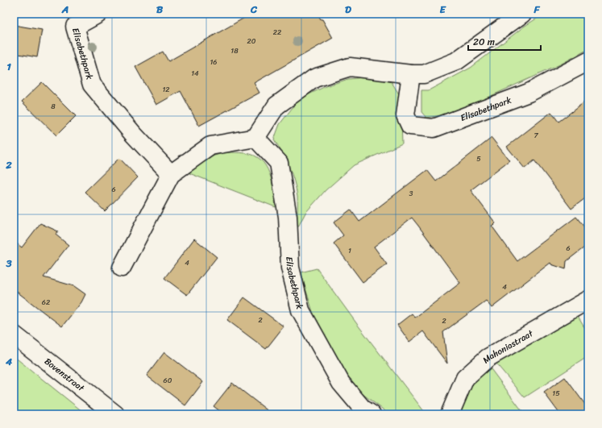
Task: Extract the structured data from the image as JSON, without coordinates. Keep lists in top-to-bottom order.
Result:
{
  "streets": {
    "street": ["Elisabethpark", "Mahoniastraat", "Bovenstraat"]
  },
  "house_numbers": [
    "22",
    "20",
    "18",
    "16",
    "14",
    "12",
    "8",
    "7",
    "5",
    "6",
    "3",
    "6",
    "1",
    "4",
    "4",
    "62",
    "2",
    "2",
    "60",
    "15"
  ],
  "scale_bar": "20 m",
  "grid": {
    "columns": [
      "A",
      "B",
      "C",
      "D",
      "E",
      "F"
    ],
    "rows": [
      "1",
      "2",
      "3",
      "4"
    ]
  }
}
